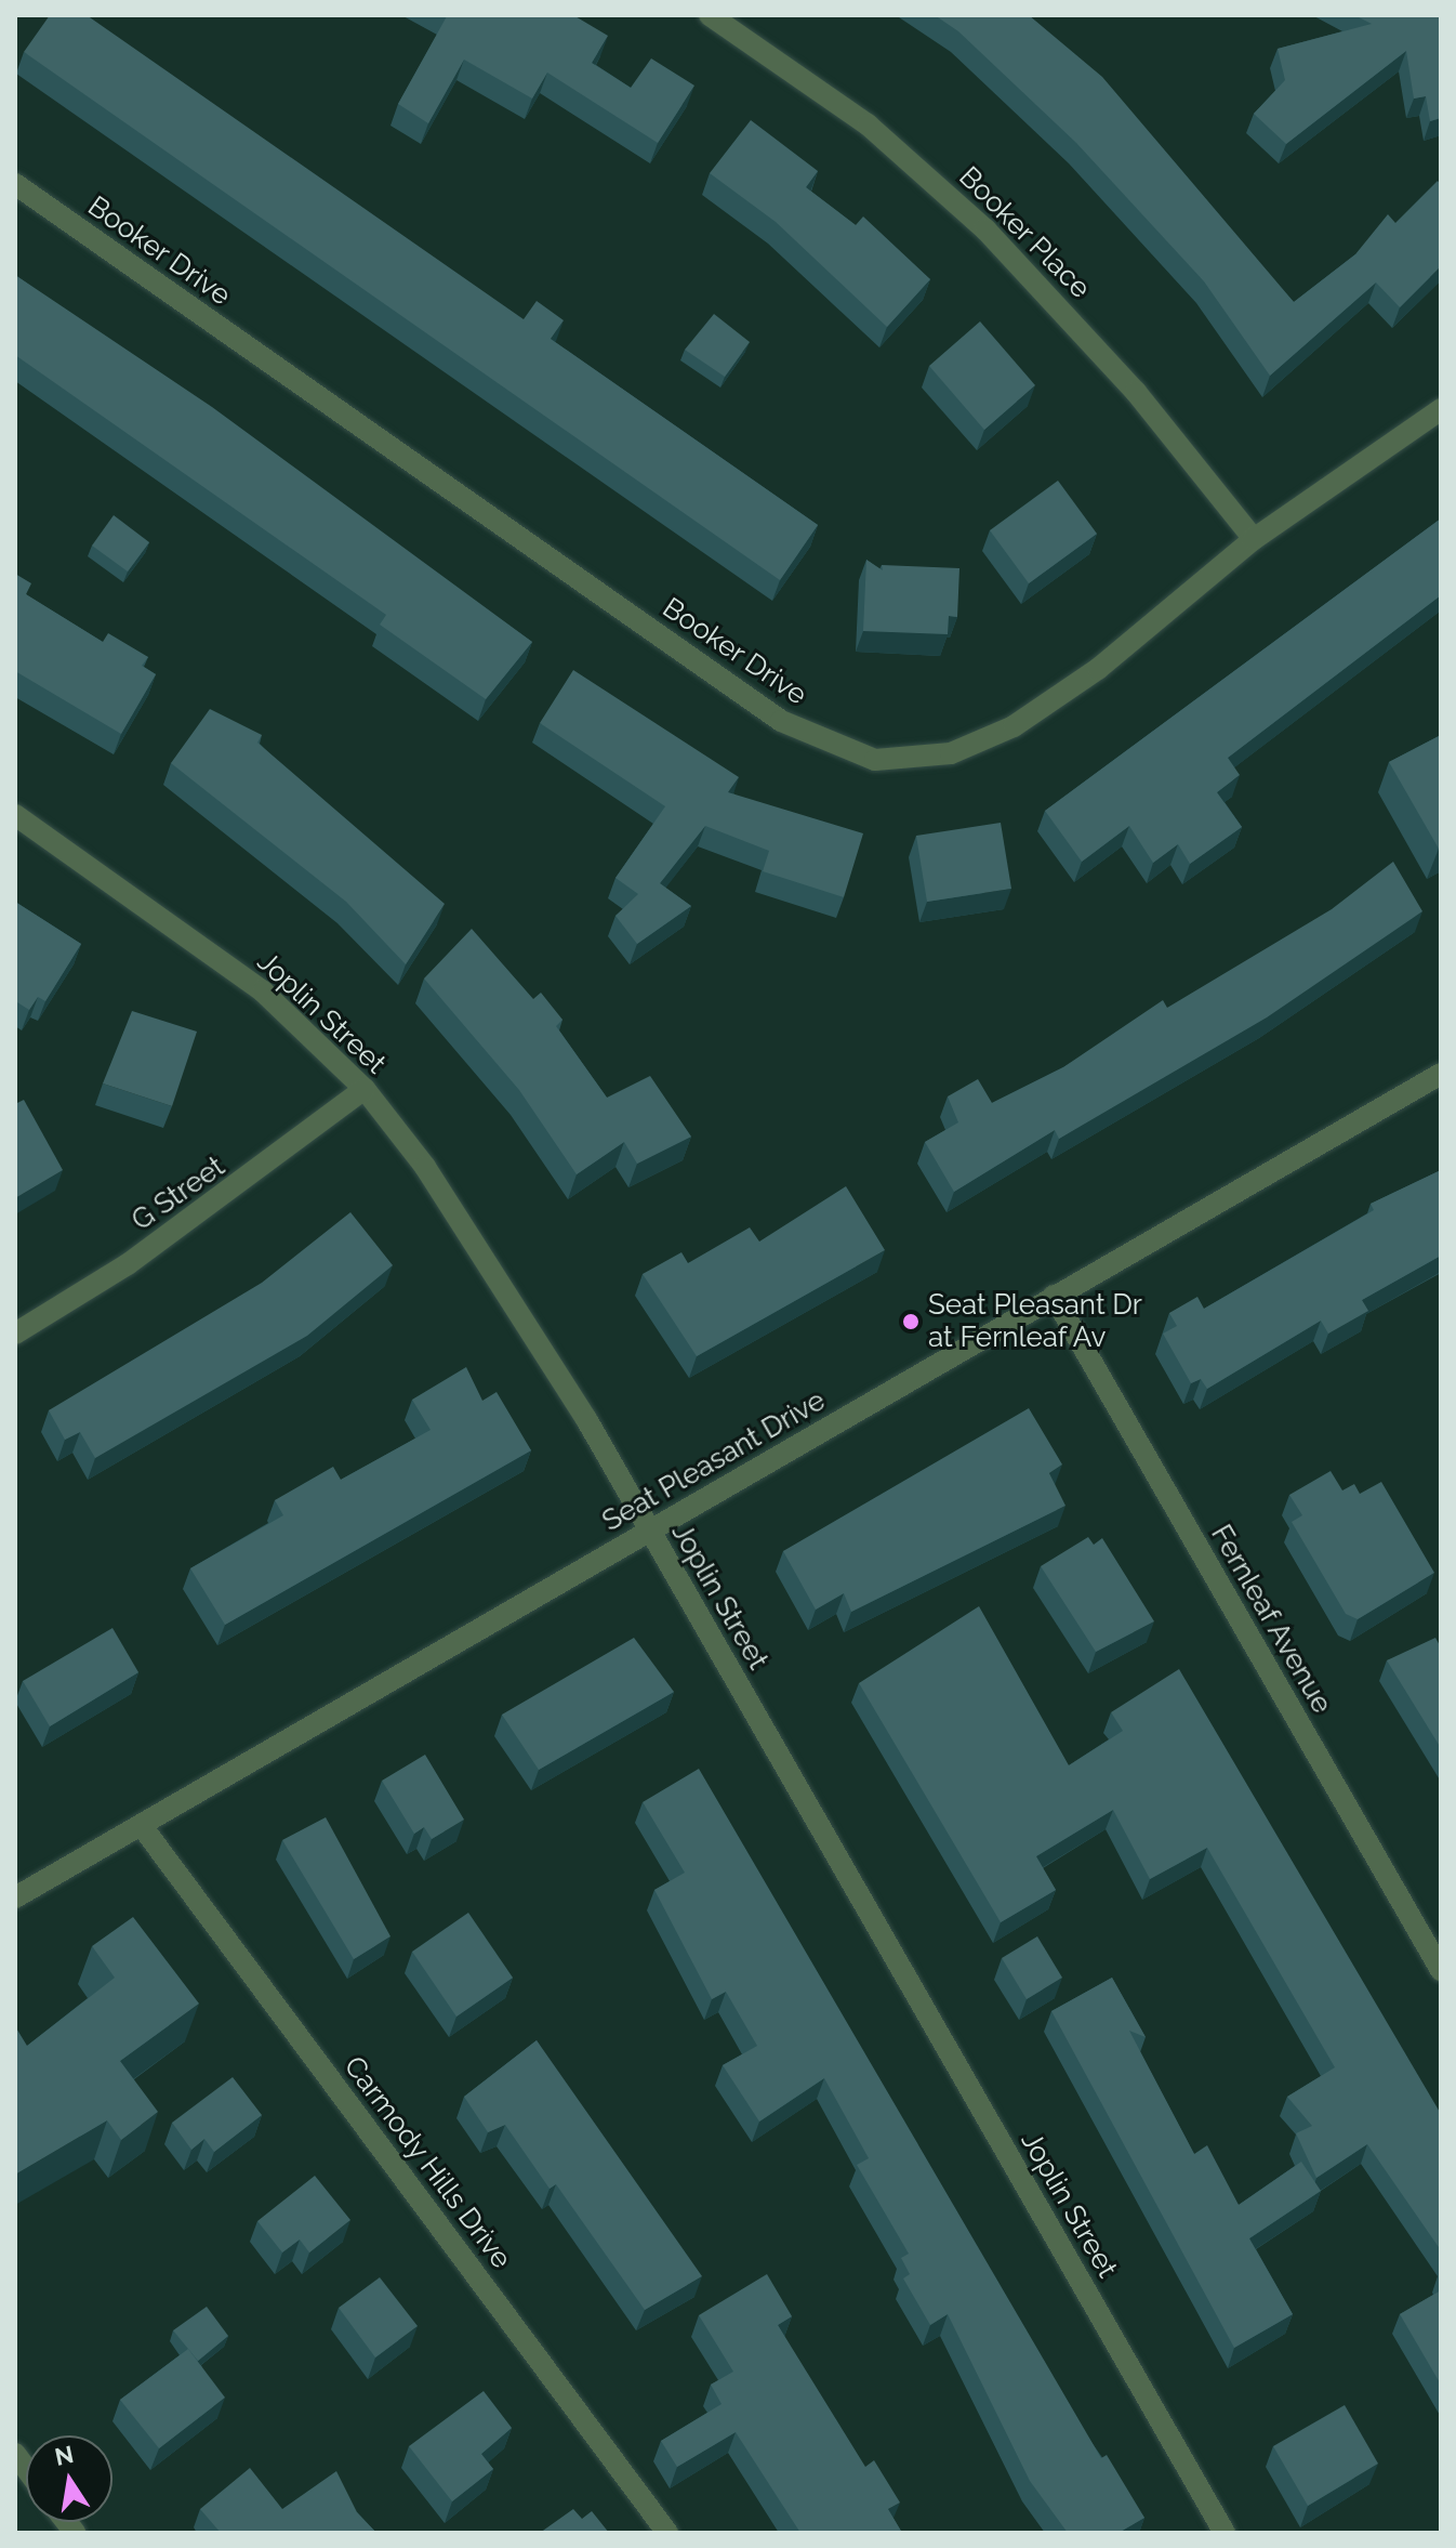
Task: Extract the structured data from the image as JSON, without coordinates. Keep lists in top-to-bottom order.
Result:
{
  "streets": {
    "street": [
      "Booker Place",
      "Booker Drive",
      "Joplin Street",
      "G Street",
      "Seat Pleasant Drive",
      "Fernleaf Avenue",
      "Carmody Hills Drive"
    ]
  },
  "crossings": [
    ["Booker Place", "Booker Drive"],
    ["Joplin Street", "G Street"],
    ["Joplin Street", "Seat Pleasant Drive"],
    ["Seat Pleasant Drive", "Fernleaf Avenue"],
    ["Seat Pleasant Drive", "Carmody Hills Drive"]
  ],
  "places": ["Seat Pleasant Dr at Fernleaf Av"],
  "north": "top"
}
